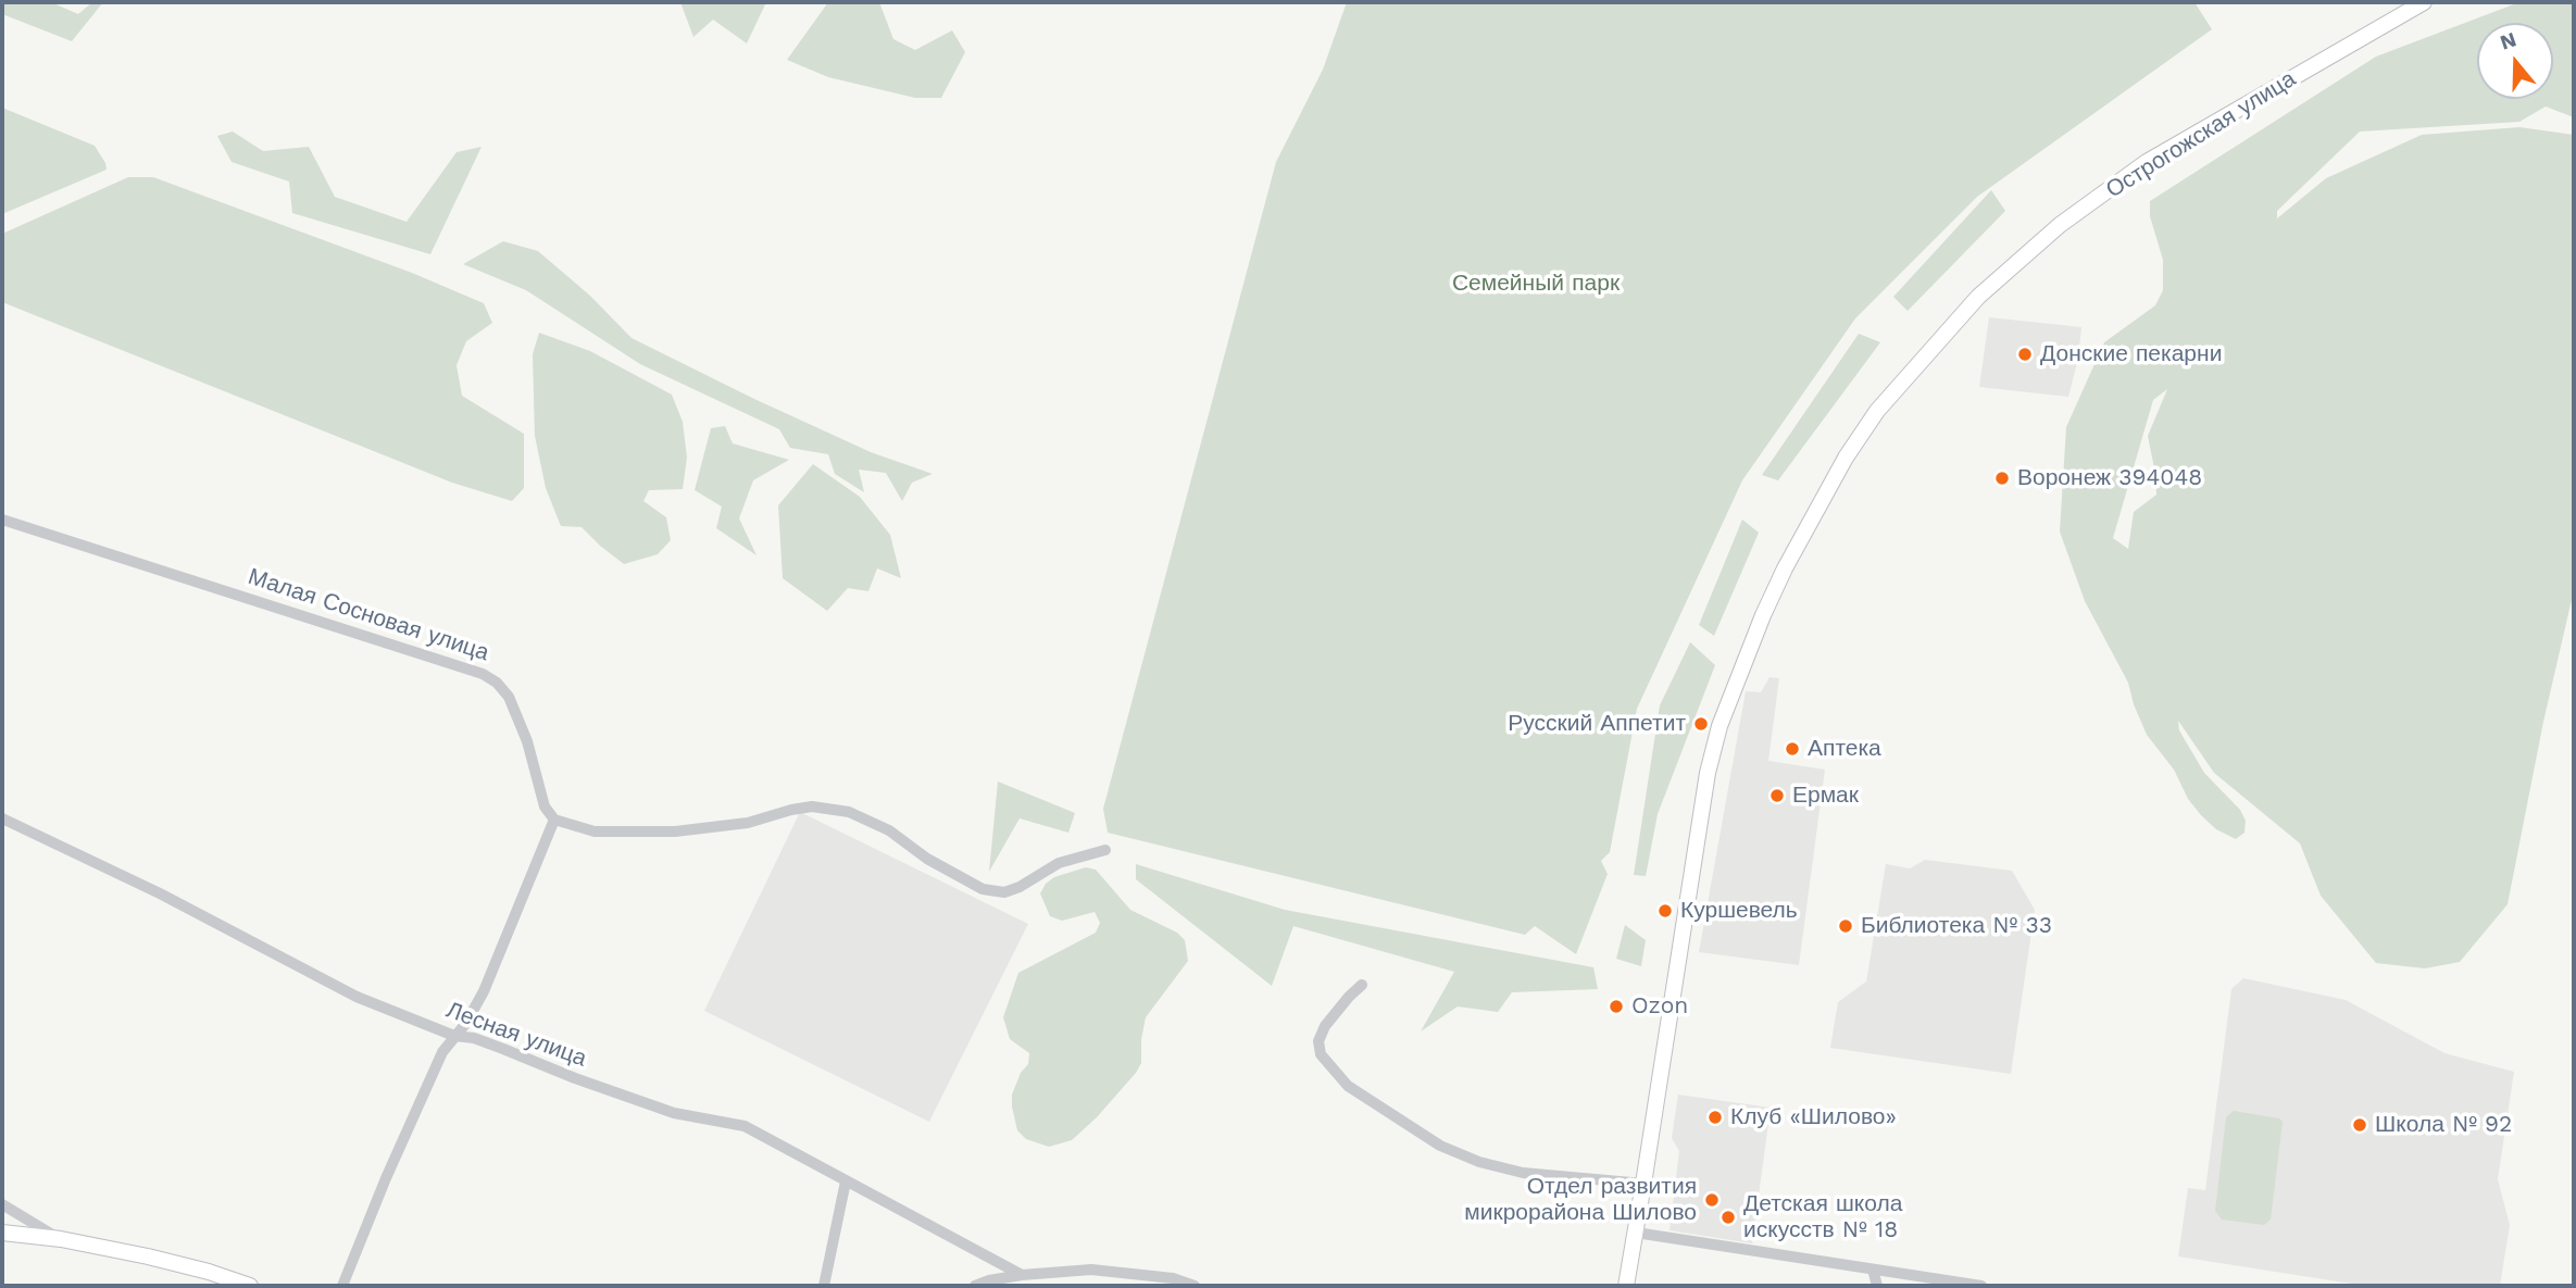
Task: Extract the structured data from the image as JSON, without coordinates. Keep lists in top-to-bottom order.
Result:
{
  "streets": {
    "street": ["Острогожская улица", "Малая Сосновая улица", "Лесная улица"]
  },
  "parks": ["Семейный парк"],
  "places": [
    "Донские пекарни",
    "Воронеж 394048",
    "Русский Аппетит",
    "Аптека",
    "Ермак",
    "Куршевель",
    "Библиотека № 33",
    "Ozon",
    "Клуб «Шилово»",
    "Школа № 92",
    "Отдел развития микрорайона Шилово",
    "Детская школа искусств № 18"
  ],
  "north": "top"
}
